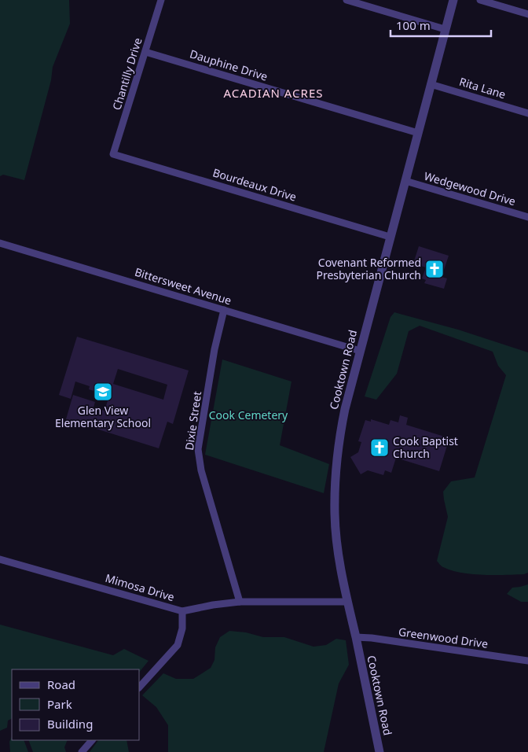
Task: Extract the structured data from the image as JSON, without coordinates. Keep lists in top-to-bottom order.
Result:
{
  "streets": {
    "street": [
      "Dauphine Drive",
      "Chantilly Drive",
      "Rita Lane",
      "Bourdeaux Drive",
      "Wedgewood Drive",
      "Bittersweet Avenue",
      "Cooktown Road",
      "Dixie Street",
      "Mimosa Drive",
      "Greenwood Drive"
    ]
  },
  "crossings": [
    ["Dauphine Drive", "Chantilly Drive"],
    ["Dauphine Drive", "Cooktown Road"],
    ["Chantilly Drive", "Bourdeaux Drive"],
    ["Rita Lane", "Cooktown Road"],
    ["Bourdeaux Drive", "Cooktown Road"],
    ["Wedgewood Drive", "Cooktown Road"],
    ["Bittersweet Avenue", "Cooktown Road"],
    ["Bittersweet Avenue", "Dixie Street"],
    ["Cooktown Road", "Mimosa Drive"],
    ["Cooktown Road", "Greenwood Drive"],
    ["Dixie Street", "Mimosa Drive"]
  ],
  "districts": ["ACADIAN ACRES"],
  "parks": ["Cook Cemetery"],
  "places": {
    "church": ["Covenant Reformed Presbyterian Church", "Cook Baptist Church"],
    "school or university": ["Glen View Elementary School"]
  },
  "legend": ["Road", "Park", "Building"],
  "scale_bar": "100 m"
}
